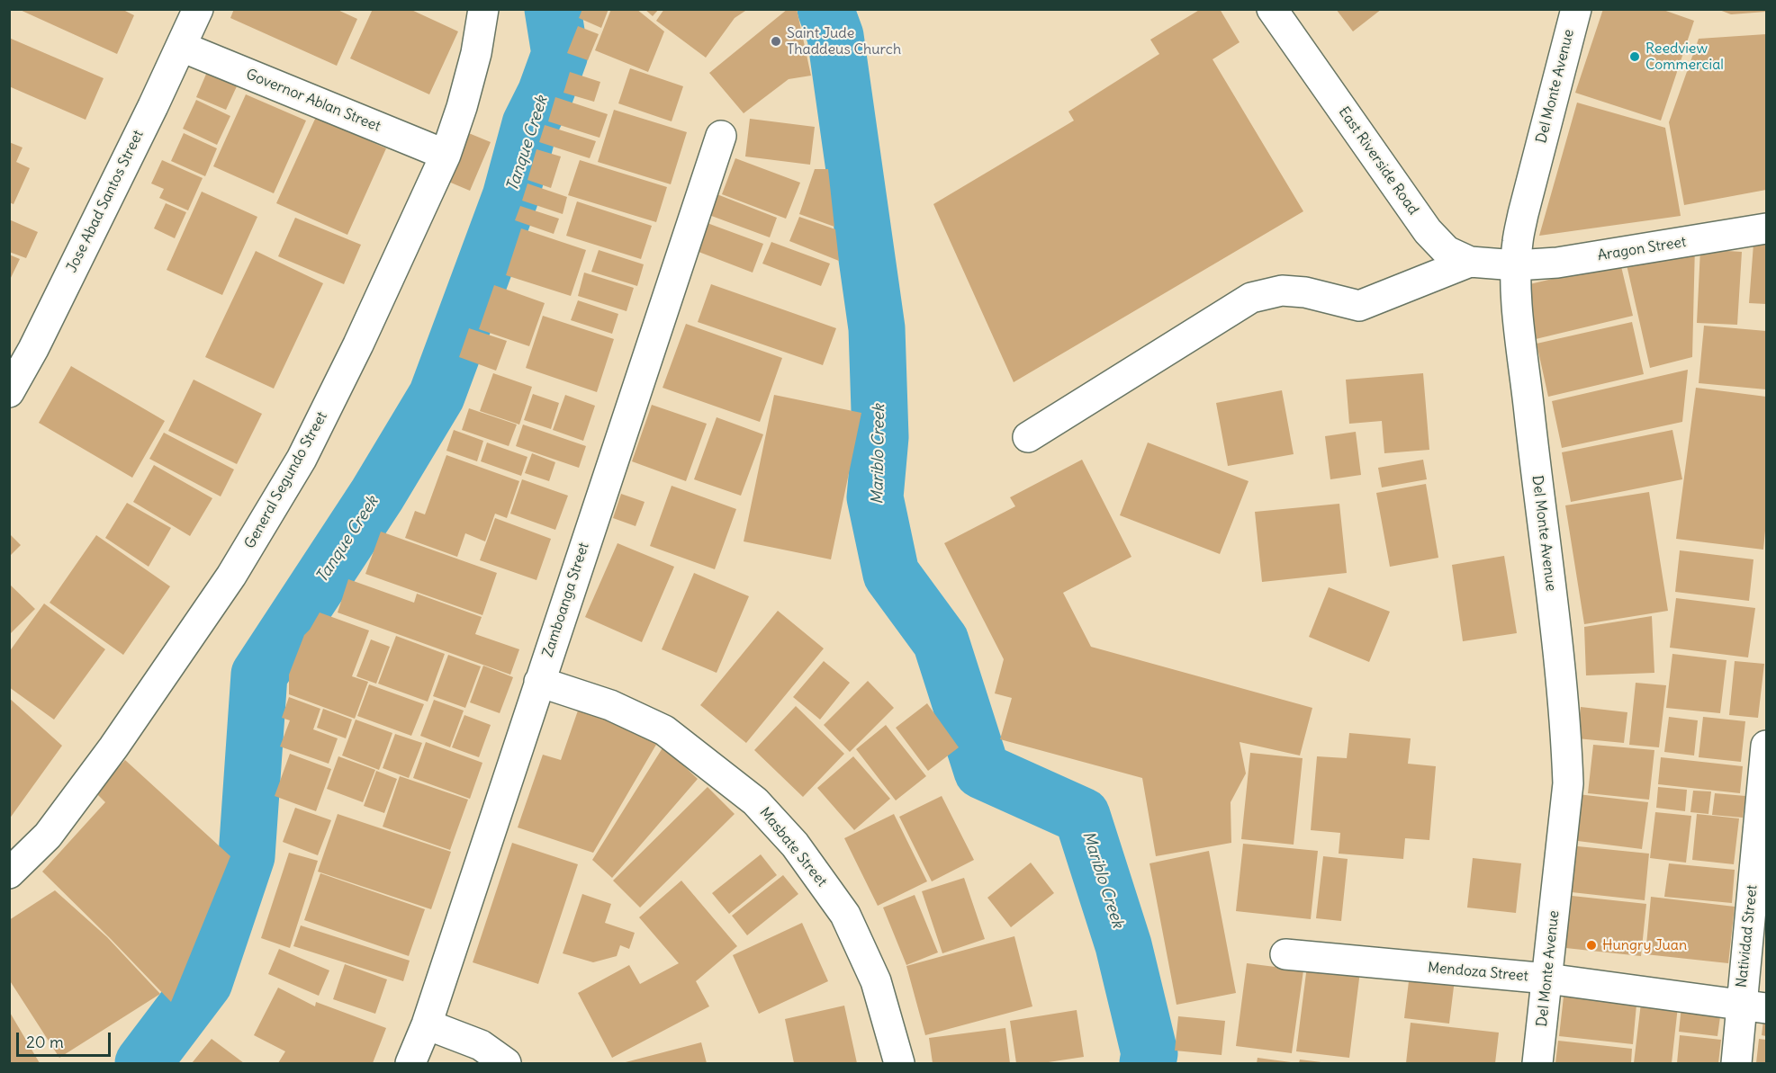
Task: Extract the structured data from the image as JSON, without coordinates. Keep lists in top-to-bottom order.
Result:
{
  "streets": {
    "street": [
      "Del Monte Avenue",
      "Governor Ablan Street",
      "East Riverside Road",
      "Jose Abad Santos Street",
      "Aragon Street",
      "General Segundo Street",
      "Zamboanga Street",
      "Masbate Street",
      "Natividad Street",
      "Mendoza Street"
    ]
  },
  "crossings": [
    ["Del Monte Avenue", "East Riverside Road"],
    ["Del Monte Avenue", "Aragon Street"],
    ["Del Monte Avenue", "Mendoza Street"],
    ["Governor Ablan Street", "Jose Abad Santos Street"],
    ["Governor Ablan Street", "General Segundo Street"],
    ["East Riverside Road", "Aragon Street"],
    ["Zamboanga Street", "Masbate Street"],
    ["Natividad Street", "Mendoza Street"]
  ],
  "water": ["Tanque Creek", "Mariblo Creek"],
  "places": ["Saint Jude Thaddeus Church", "Reedview Commercial", "Hungry Juan"],
  "scale_bar": "20 m"
}
